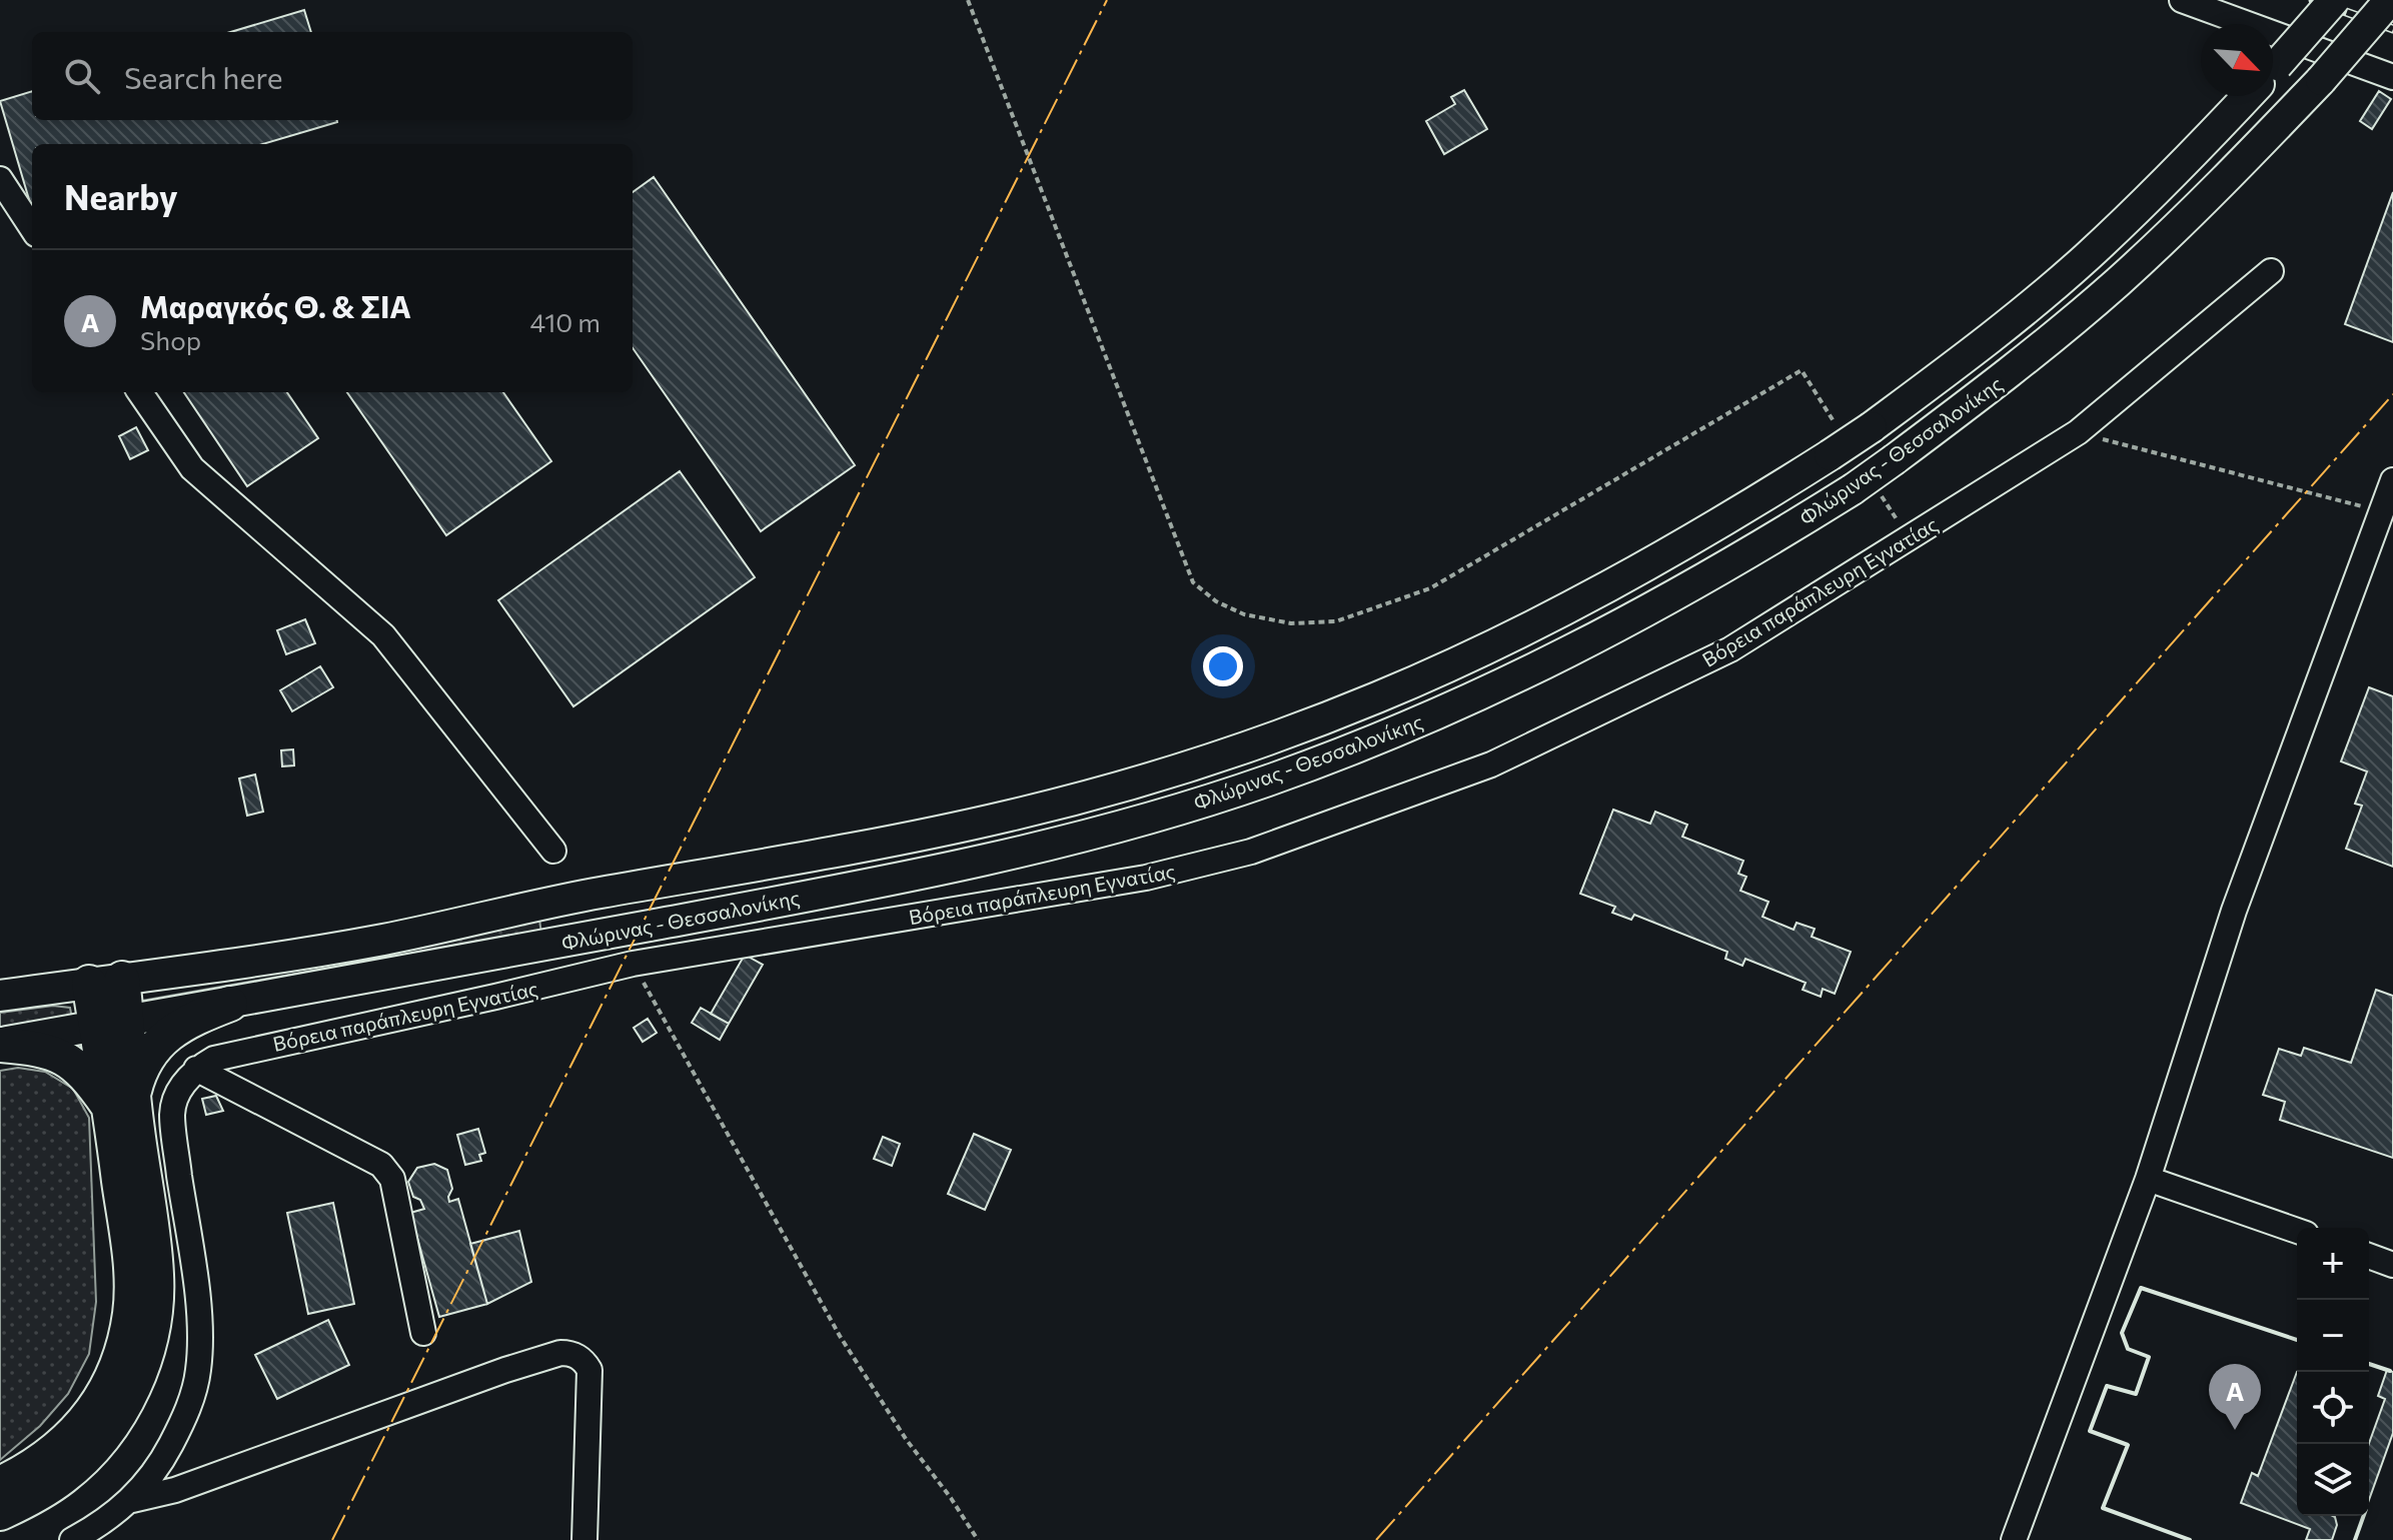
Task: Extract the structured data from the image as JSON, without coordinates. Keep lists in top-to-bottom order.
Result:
{
  "streets": {
    "main road": ["Φλώρινας - Θεσσαλονίκης"],
    "street": ["Βόρεια παράπλευρη Εγνατίας"]
  },
  "north": "bottom right",
  "page": {
    "search": "Search here",
    "heading": "Nearby",
    "list": [
      {
        "mark": "A",
        "name": "Μαραγκός Θ. & ΣΙΑ",
        "note": "Shop",
        "value": "410 m"
      }
    ],
    "map_buttons": ["+", "−"],
    "pins": "A"
  }
}
